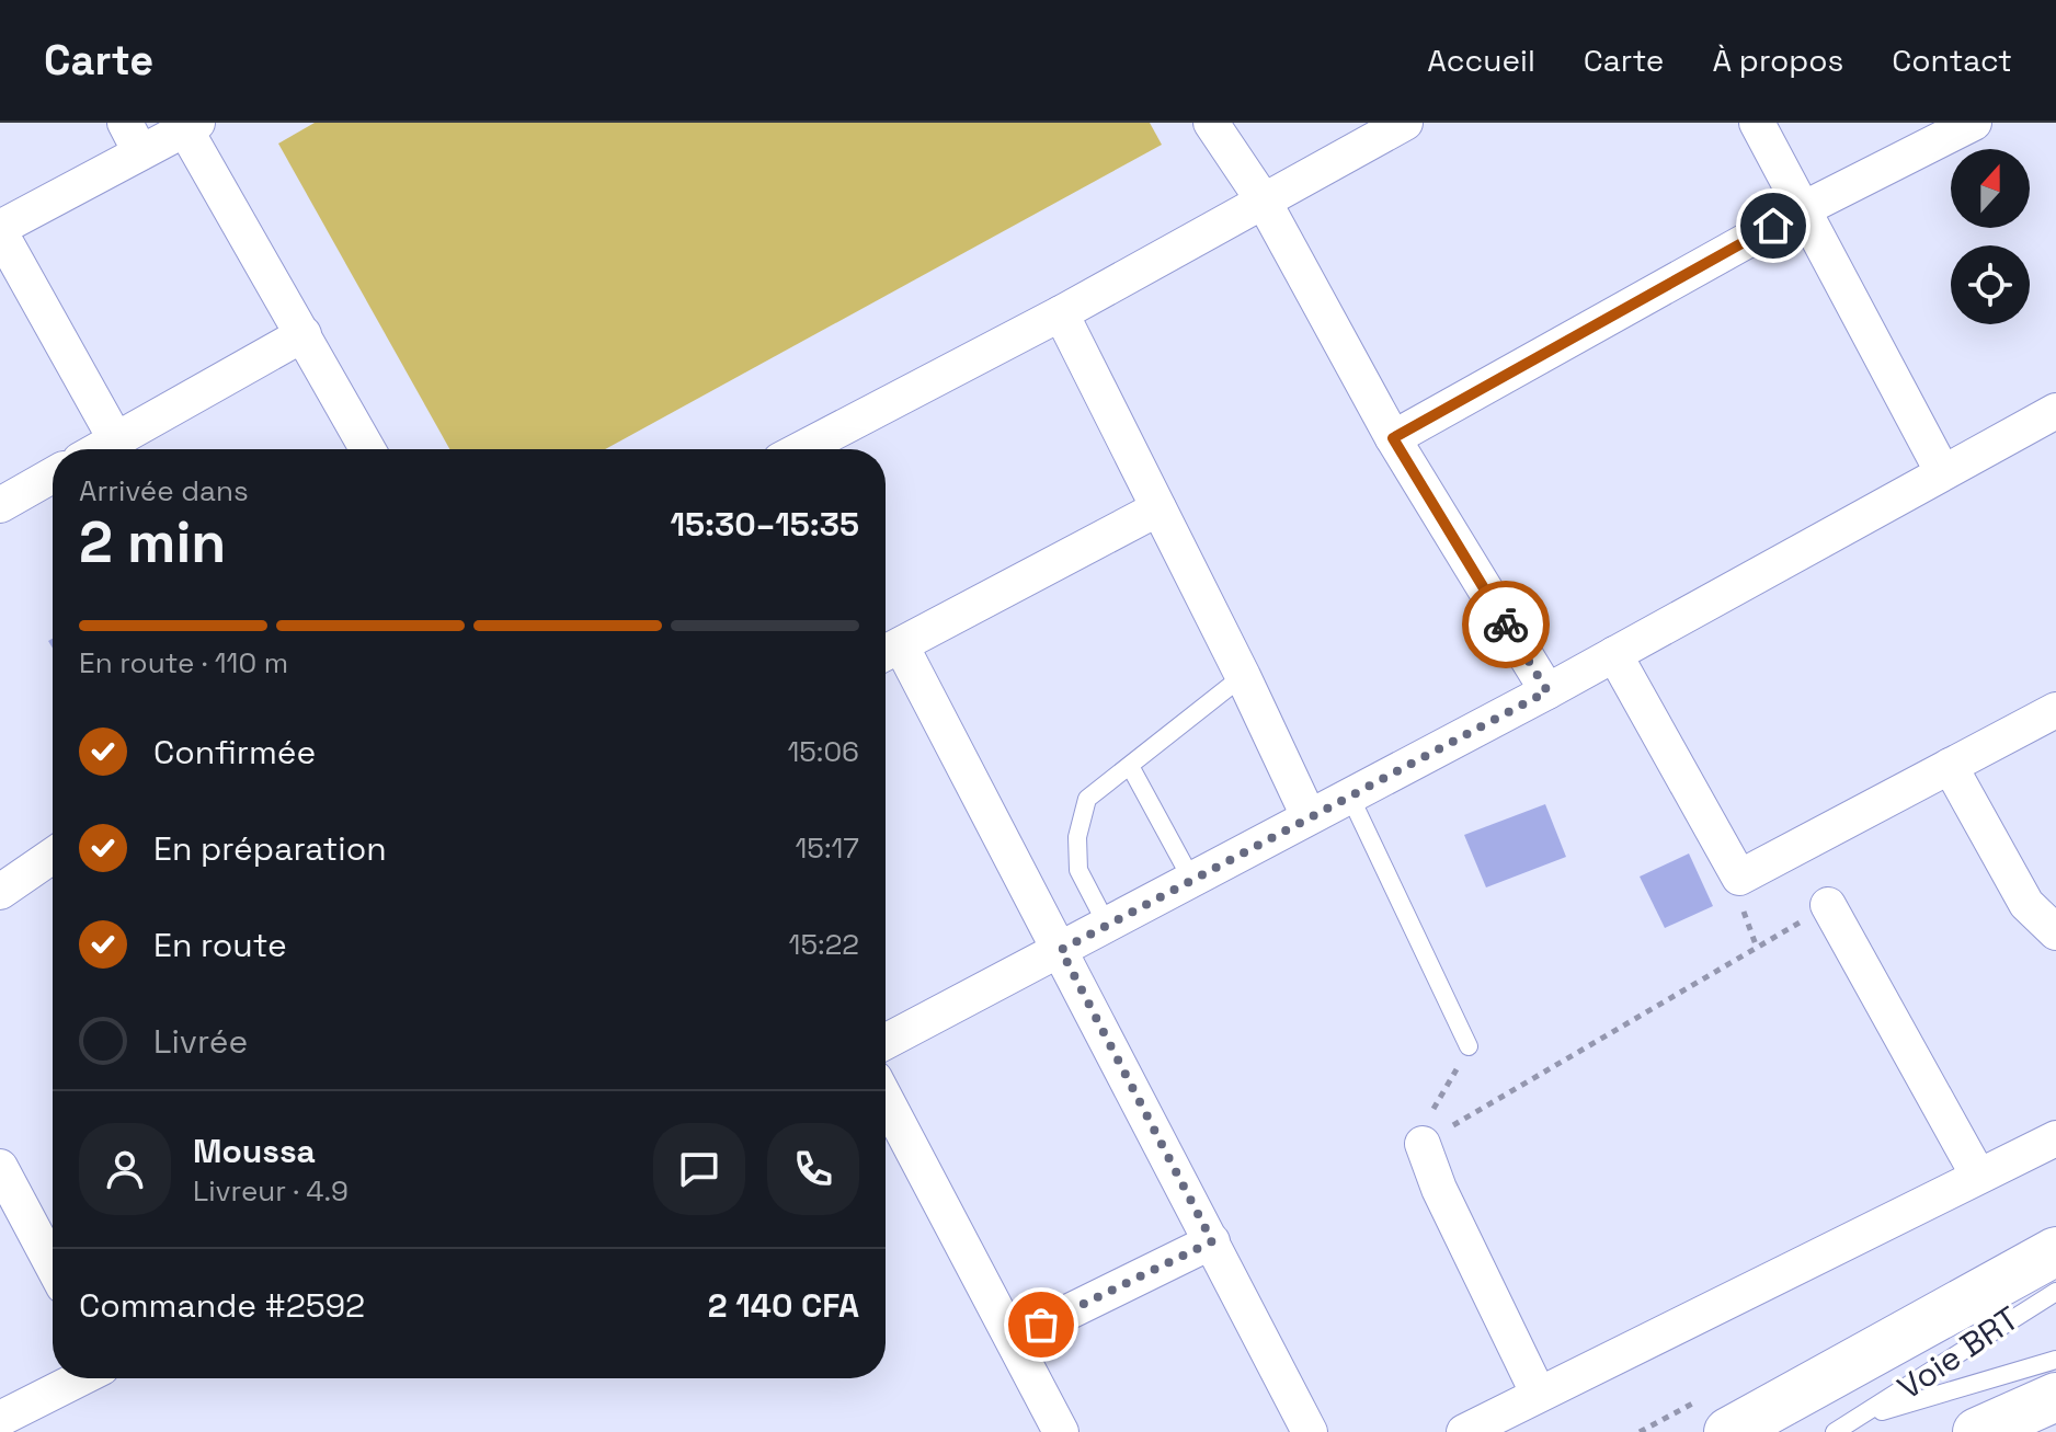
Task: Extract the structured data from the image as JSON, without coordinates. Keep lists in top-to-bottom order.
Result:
{
  "streets": {
    "lane": ["Voie BRT"]
  },
  "north": "top",
  "page": {
    "header": "Carte",
    "nav": [
      "Accueil",
      "Carte",
      "À propos",
      "Contact"
    ],
    "heading": ["2 min", "Arrivée dans", "15:30–15:35"],
    "panel": [
      "Moussa",
      "Livreur · 4.9",
      "Commande #2592",
      "2 140 CFA"
    ],
    "bar": "En route · 110 m",
    "list": [
      ["Confirmée", "15:06"],
      ["En préparation", "15:17"],
      ["En route", "15:22"],
      "Livrée"
    ]
  }
}
